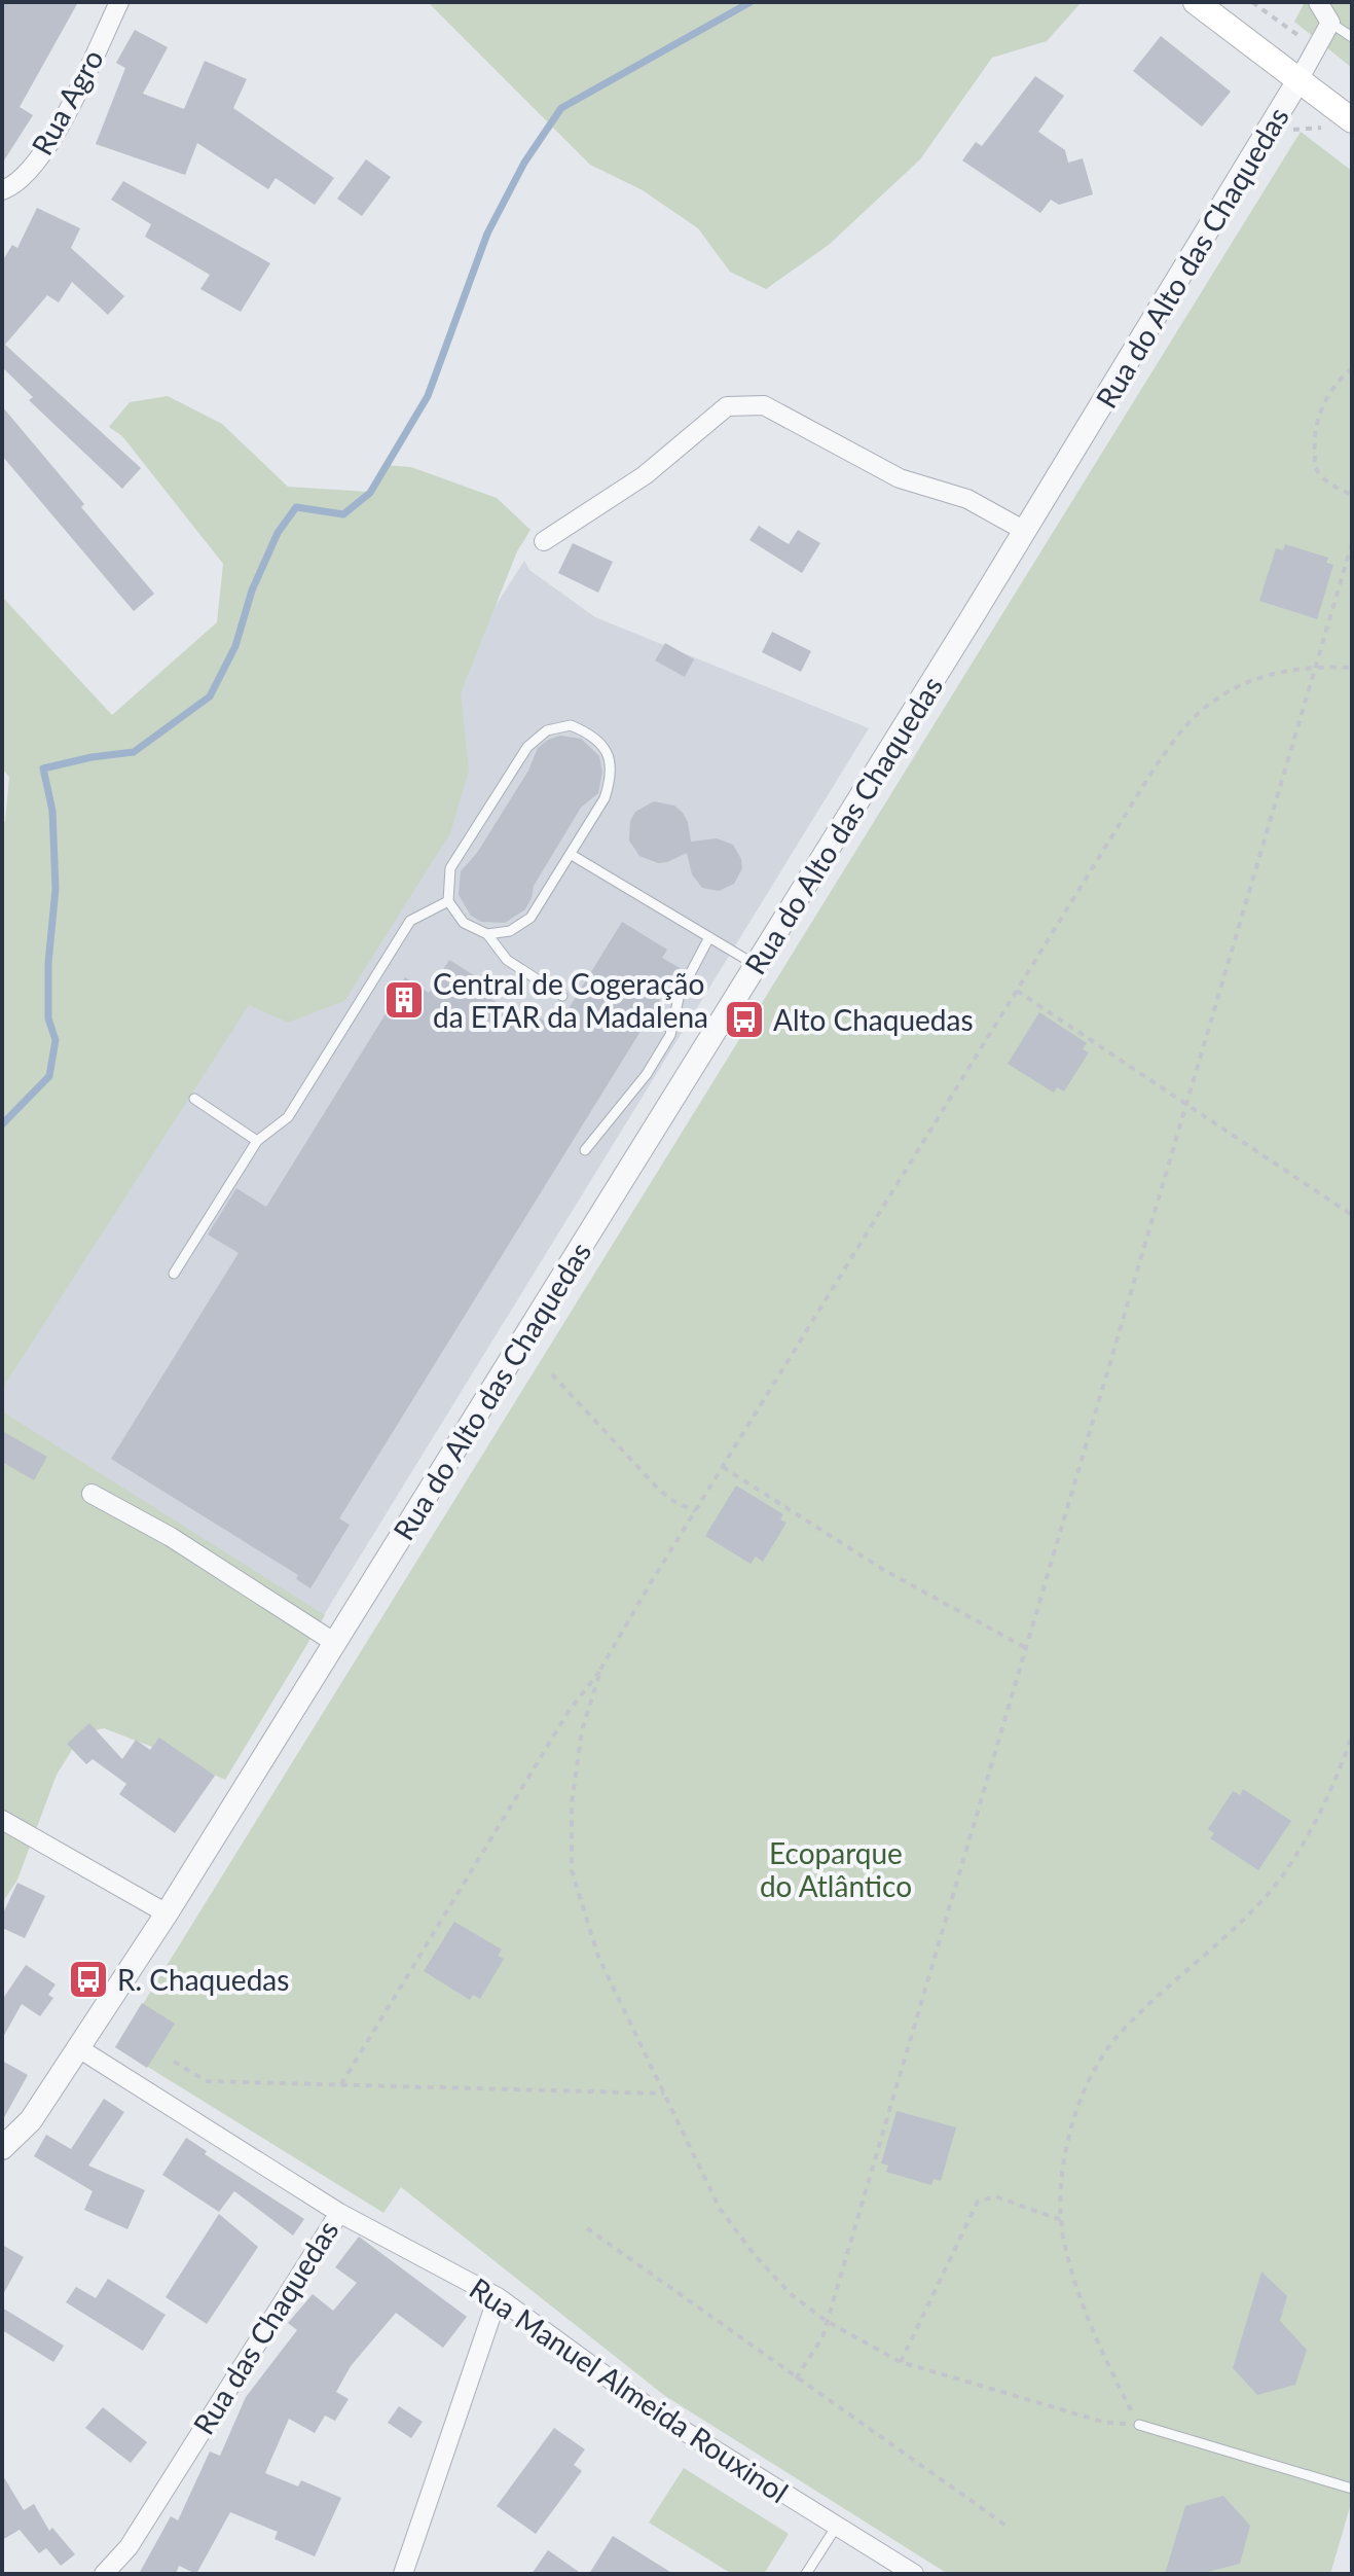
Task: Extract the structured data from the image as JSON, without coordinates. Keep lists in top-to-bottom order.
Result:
{
  "streets": {
    "street": [
      "Rua Agro",
      "Rua do Alto das Chaquedas",
      "Rua das Chaquedas",
      "Rua Manuel Almeida Rouxinol"
    ]
  },
  "crossings": [
    ["Rua do Alto das Chaquedas", "Rua das Chaquedas"],
    ["Rua das Chaquedas", "Rua Manuel Almeida Rouxinol"]
  ],
  "parks": ["Ecoparque do Atlântico"],
  "places": {
    "building": ["Central de Cogeração da ETAR da Madalena"],
    "bus stop": ["Alto Chaquedas", "R. Chaquedas"]
  }
}
